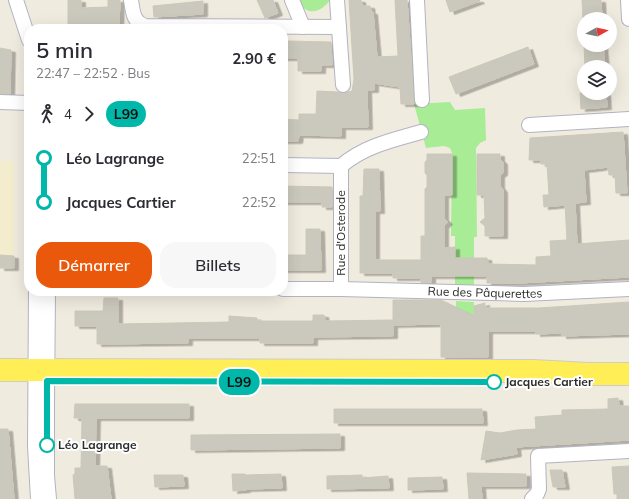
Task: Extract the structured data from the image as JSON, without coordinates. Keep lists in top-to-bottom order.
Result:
{
  "streets": {
    "street": ["Rue d'Osterode", "Rue des Pâquerettes"]
  },
  "crossings": [
    ["Rue d'Osterode", "Rue des Pâquerettes"]
  ],
  "places": ["Jacques Cartier", "Léo Lagrange"],
  "lines": ["bus line L99"],
  "north": "right",
  "page": {
    "on_map": "L99",
    "heading": ["5 min", "22:47 – 22:52 · Bus", "2.90 €"],
    "legs": ["4", "L99"],
    "list": [
      {
        "name": "Léo Lagrange",
        "value": "22:51"
      },
      {
        "name": "Jacques Cartier",
        "value": "22:52"
      }
    ],
    "buttons": ["Démarrer", "Billets"]
  }
}
